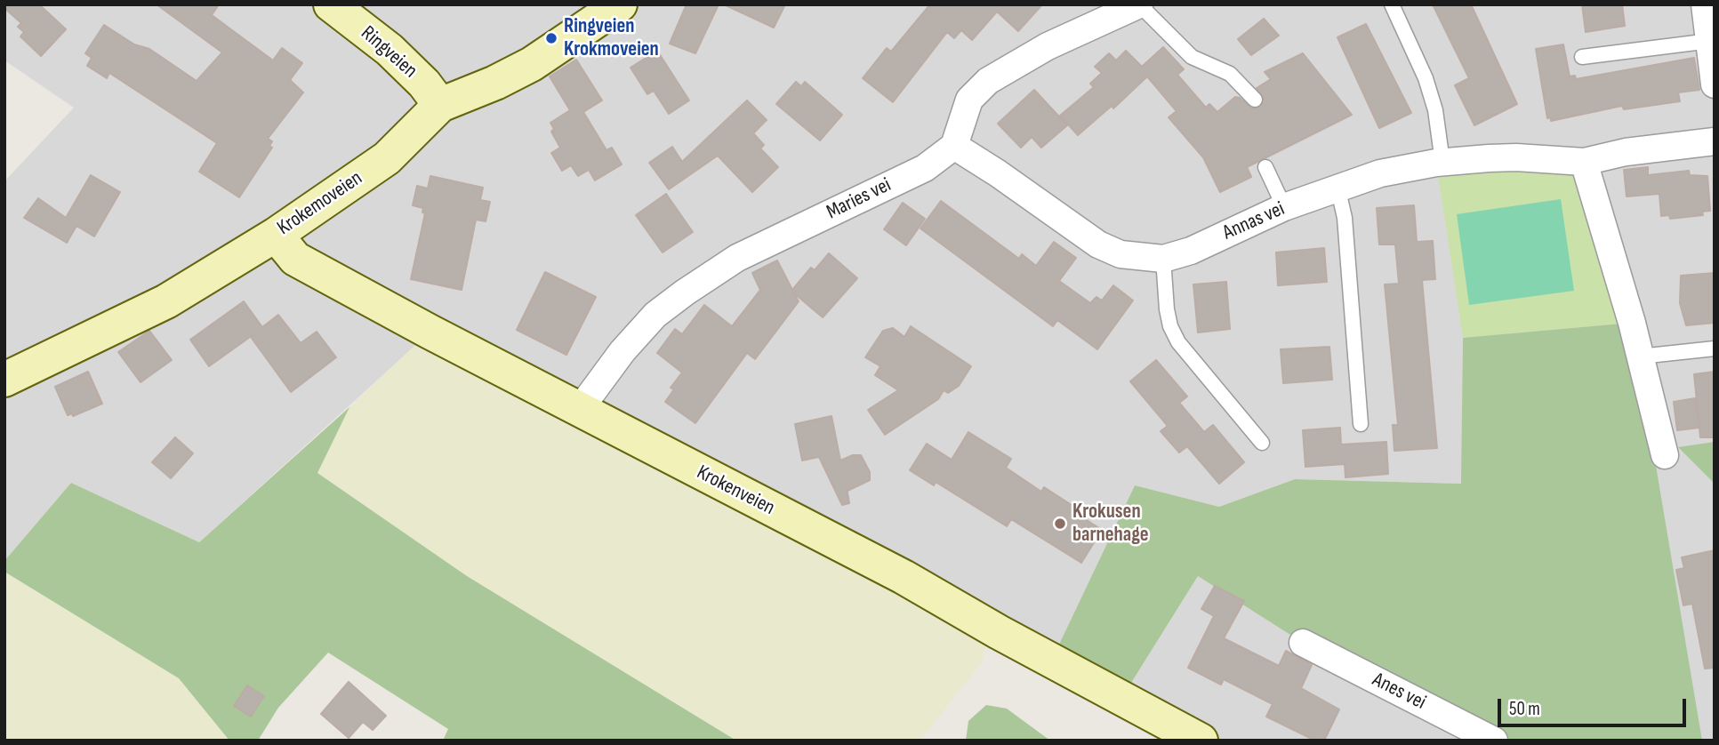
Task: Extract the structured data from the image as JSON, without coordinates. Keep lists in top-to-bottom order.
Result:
{
  "streets": {
    "street": [
      "Ringveien",
      "Maries vei",
      "Krokemoveien",
      "Annas vei",
      "Krokenveien",
      "Anes vei"
    ]
  },
  "crossings": [
    ["Ringveien", "Krokemoveien"],
    ["Maries vei", "Annas vei"],
    ["Maries vei", "Krokenveien"],
    ["Krokemoveien", "Krokenveien"]
  ],
  "places": ["Ringveien Krokmoveien", "Krokusen barnehage"],
  "scale_bar": "50 m"
}
